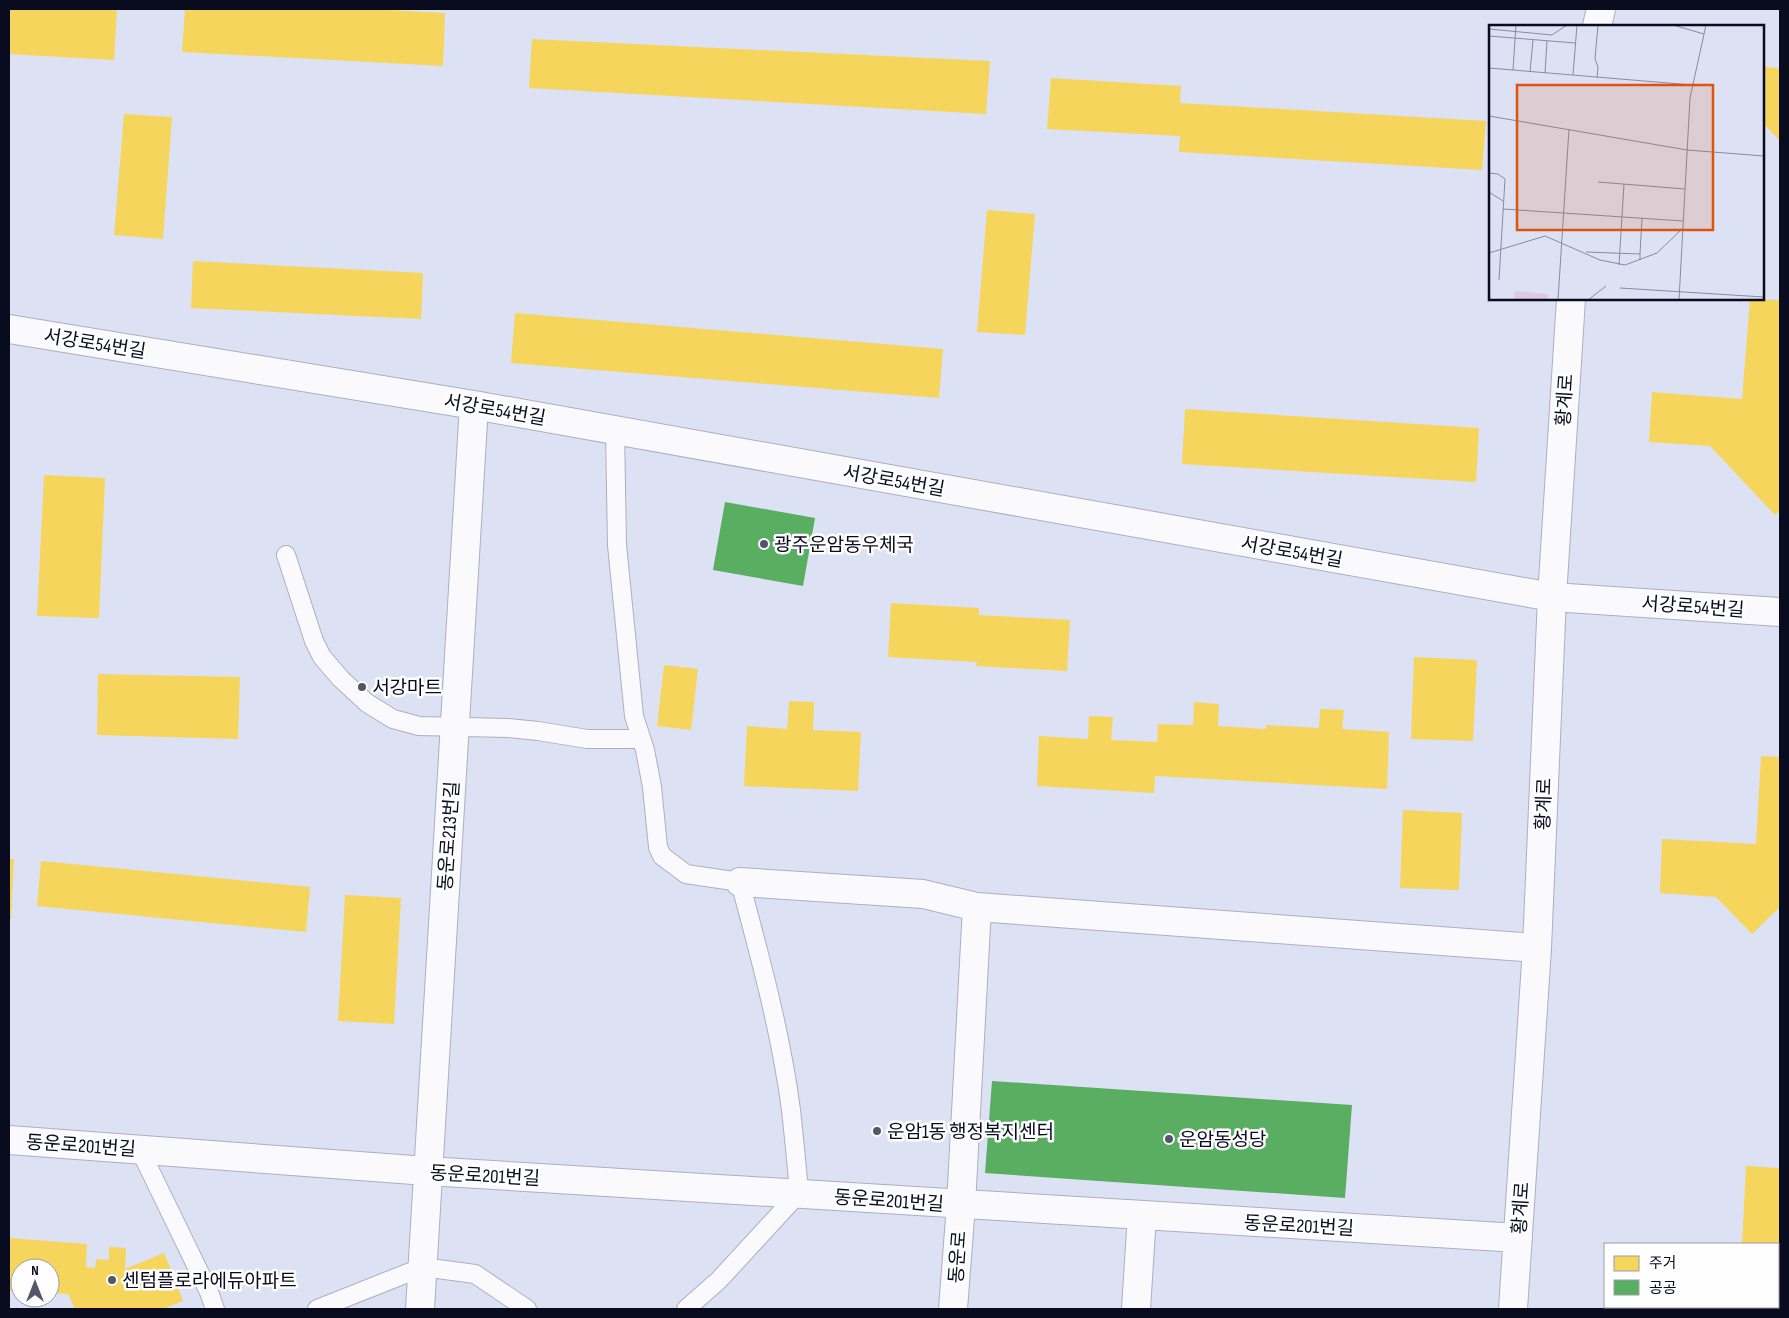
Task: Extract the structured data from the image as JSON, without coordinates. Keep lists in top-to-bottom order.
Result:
{
  "streets": {
    "street": [
      "서강로54번길",
      "황계로",
      "동운로213번길",
      "동운로201번길",
      "동운로"
    ]
  },
  "crossings": [
    ["서강로54번길", "황계로"],
    ["서강로54번길", "동운로213번길"],
    ["황계로", "동운로201번길"],
    ["동운로213번길", "동운로201번길"],
    ["동운로201번길", "동운로"]
  ],
  "places": [
    "광주운암동우체국",
    "서강마트",
    "운암1동 행정복지센터",
    "운암동성당",
    "센텀플로라에듀아파트"
  ],
  "legend": ["주거", "공공"],
  "north": "top"
}
